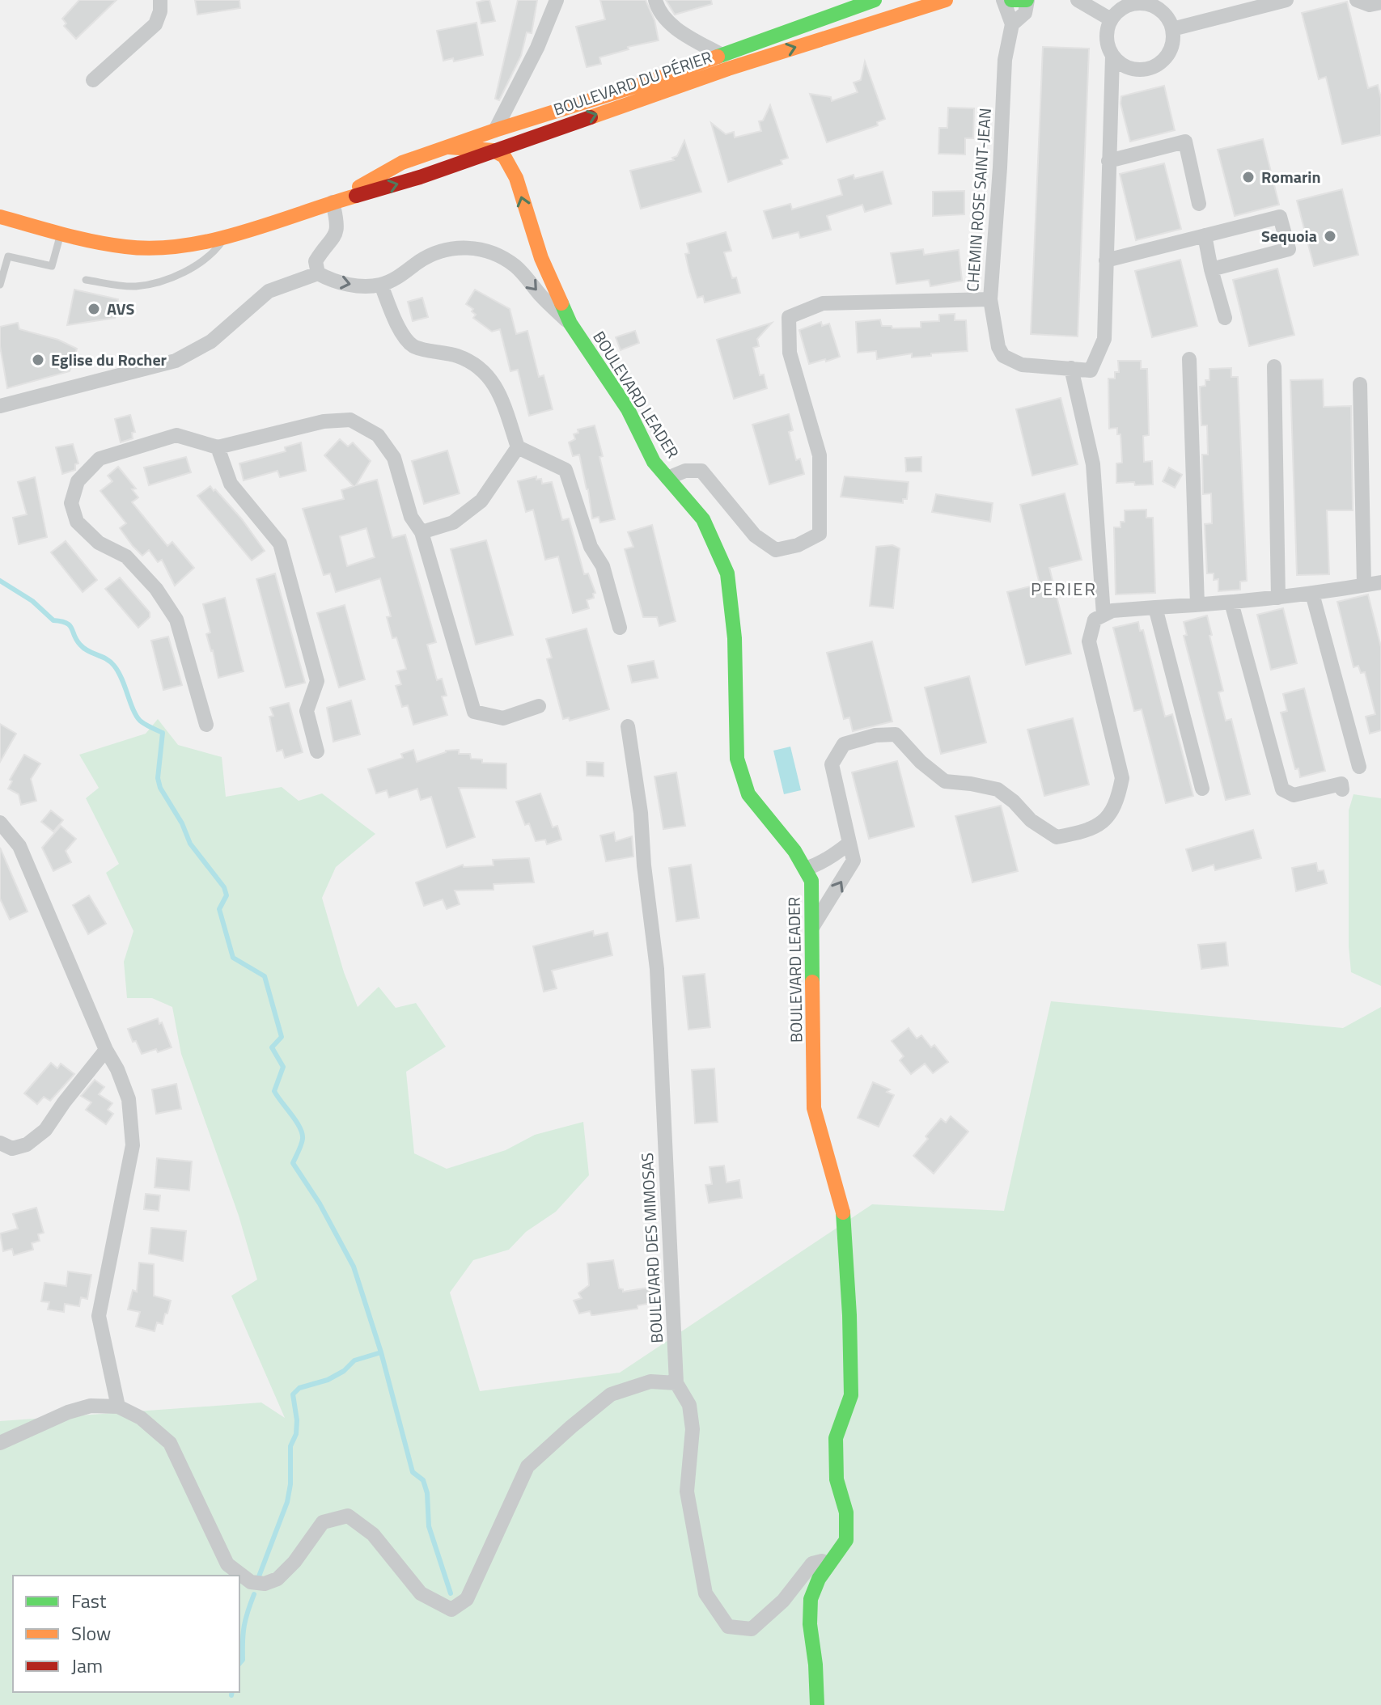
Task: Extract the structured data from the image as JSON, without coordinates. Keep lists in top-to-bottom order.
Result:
{
  "streets": {
    "street": [
      "BOULEVARD DU PÉRIER",
      "CHEMIN ROSE SAINT-JEAN",
      "BOULEVARD LEADER",
      "BOULEVARD DES MIMOSAS"
    ]
  },
  "crossings": [
    ["BOULEVARD LEADER", "BOULEVARD DES MIMOSAS"]
  ],
  "districts": ["PERIER"],
  "places": [
    "Romarin",
    "Sequoia",
    "AVS",
    "Eglise du Rocher"
  ],
  "legend": ["Fast", "Slow", "Jam"]
}
